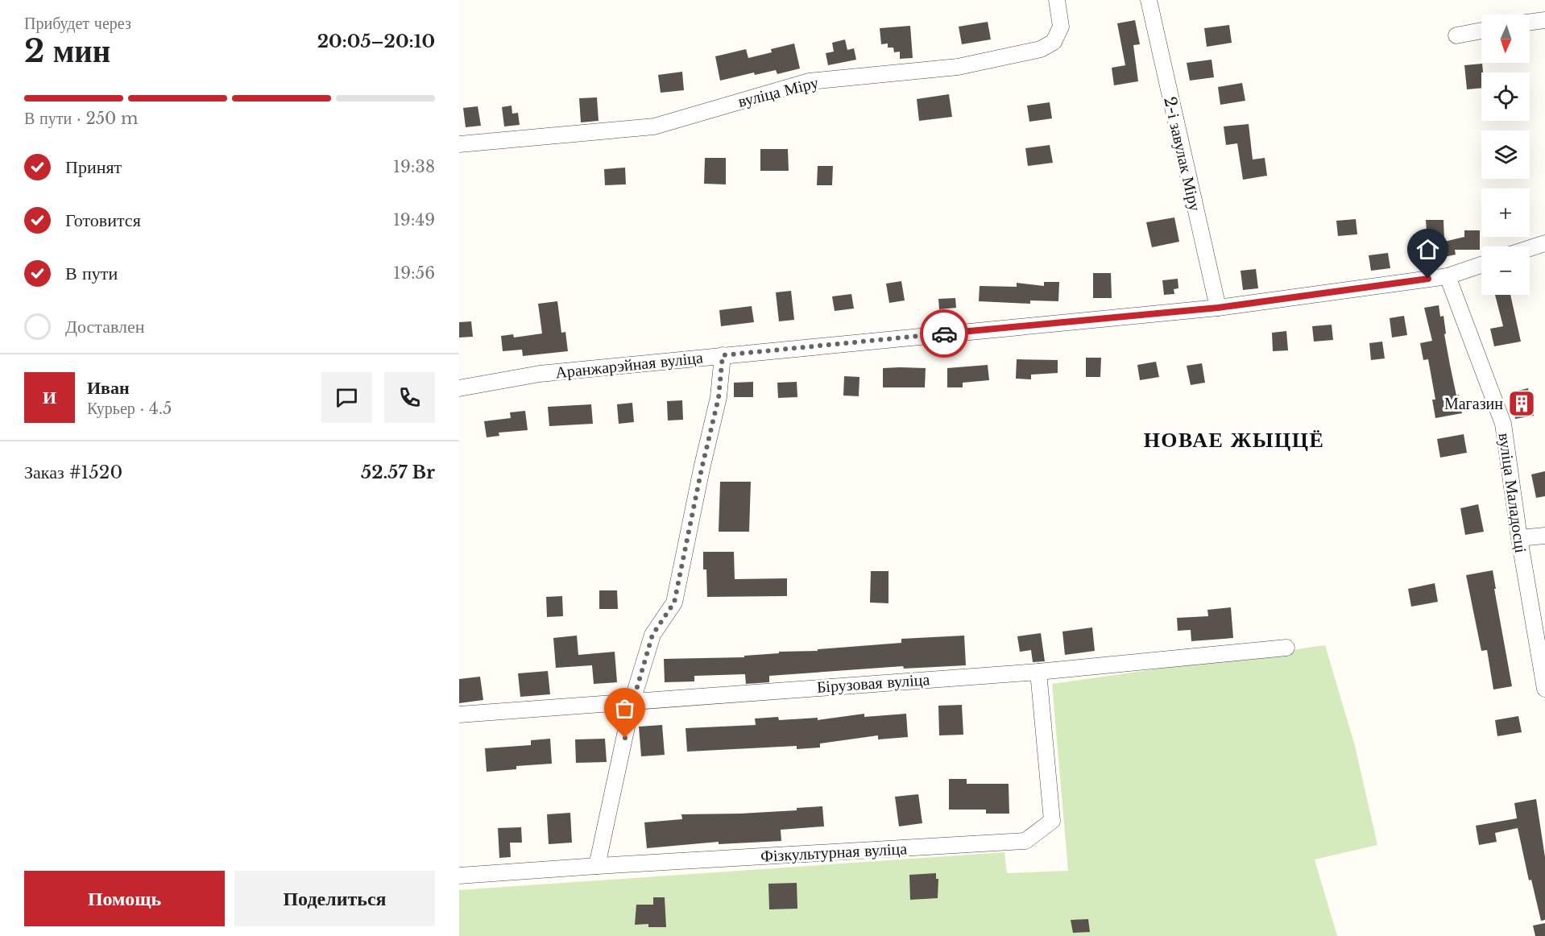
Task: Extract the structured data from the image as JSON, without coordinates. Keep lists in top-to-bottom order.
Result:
{
  "streets": {
    "street": [
      "вуліца Міру",
      "2-і завулак Міру",
      "Аранжарэйная вуліца",
      "вуліца Маладосці",
      "Бірузовая вуліца",
      "Фізкультурная вуліца"
    ]
  },
  "crossings": [
    ["2-і завулак Міру", "Аранжарэйная вуліца"],
    ["Аранжарэйная вуліца", "вуліца Маладосці"],
    ["Бірузовая вуліца", "Фізкультурная вуліца"]
  ],
  "districts": ["НОВАЕ ЖЫЦЦЁ"],
  "places": {
    "building": ["Магазин"]
  },
  "north": "bottom",
  "page": {
    "heading": ["2 мин", "Прибудет через", "20:05–20:10"],
    "panel": [
      "Иван",
      "Курьер · 4.5",
      "Заказ #1520",
      "52.57 Br"
    ],
    "map_buttons": ["+", "−"],
    "bar": "В пути · 250 m",
    "list": [
      ["Принят", "19:38"],
      ["Готовится", "19:49"],
      ["В пути", "19:56"],
      "Доставлен"
    ],
    "round": "И",
    "buttons": ["Помощь", "Поделиться"]
  }
}
